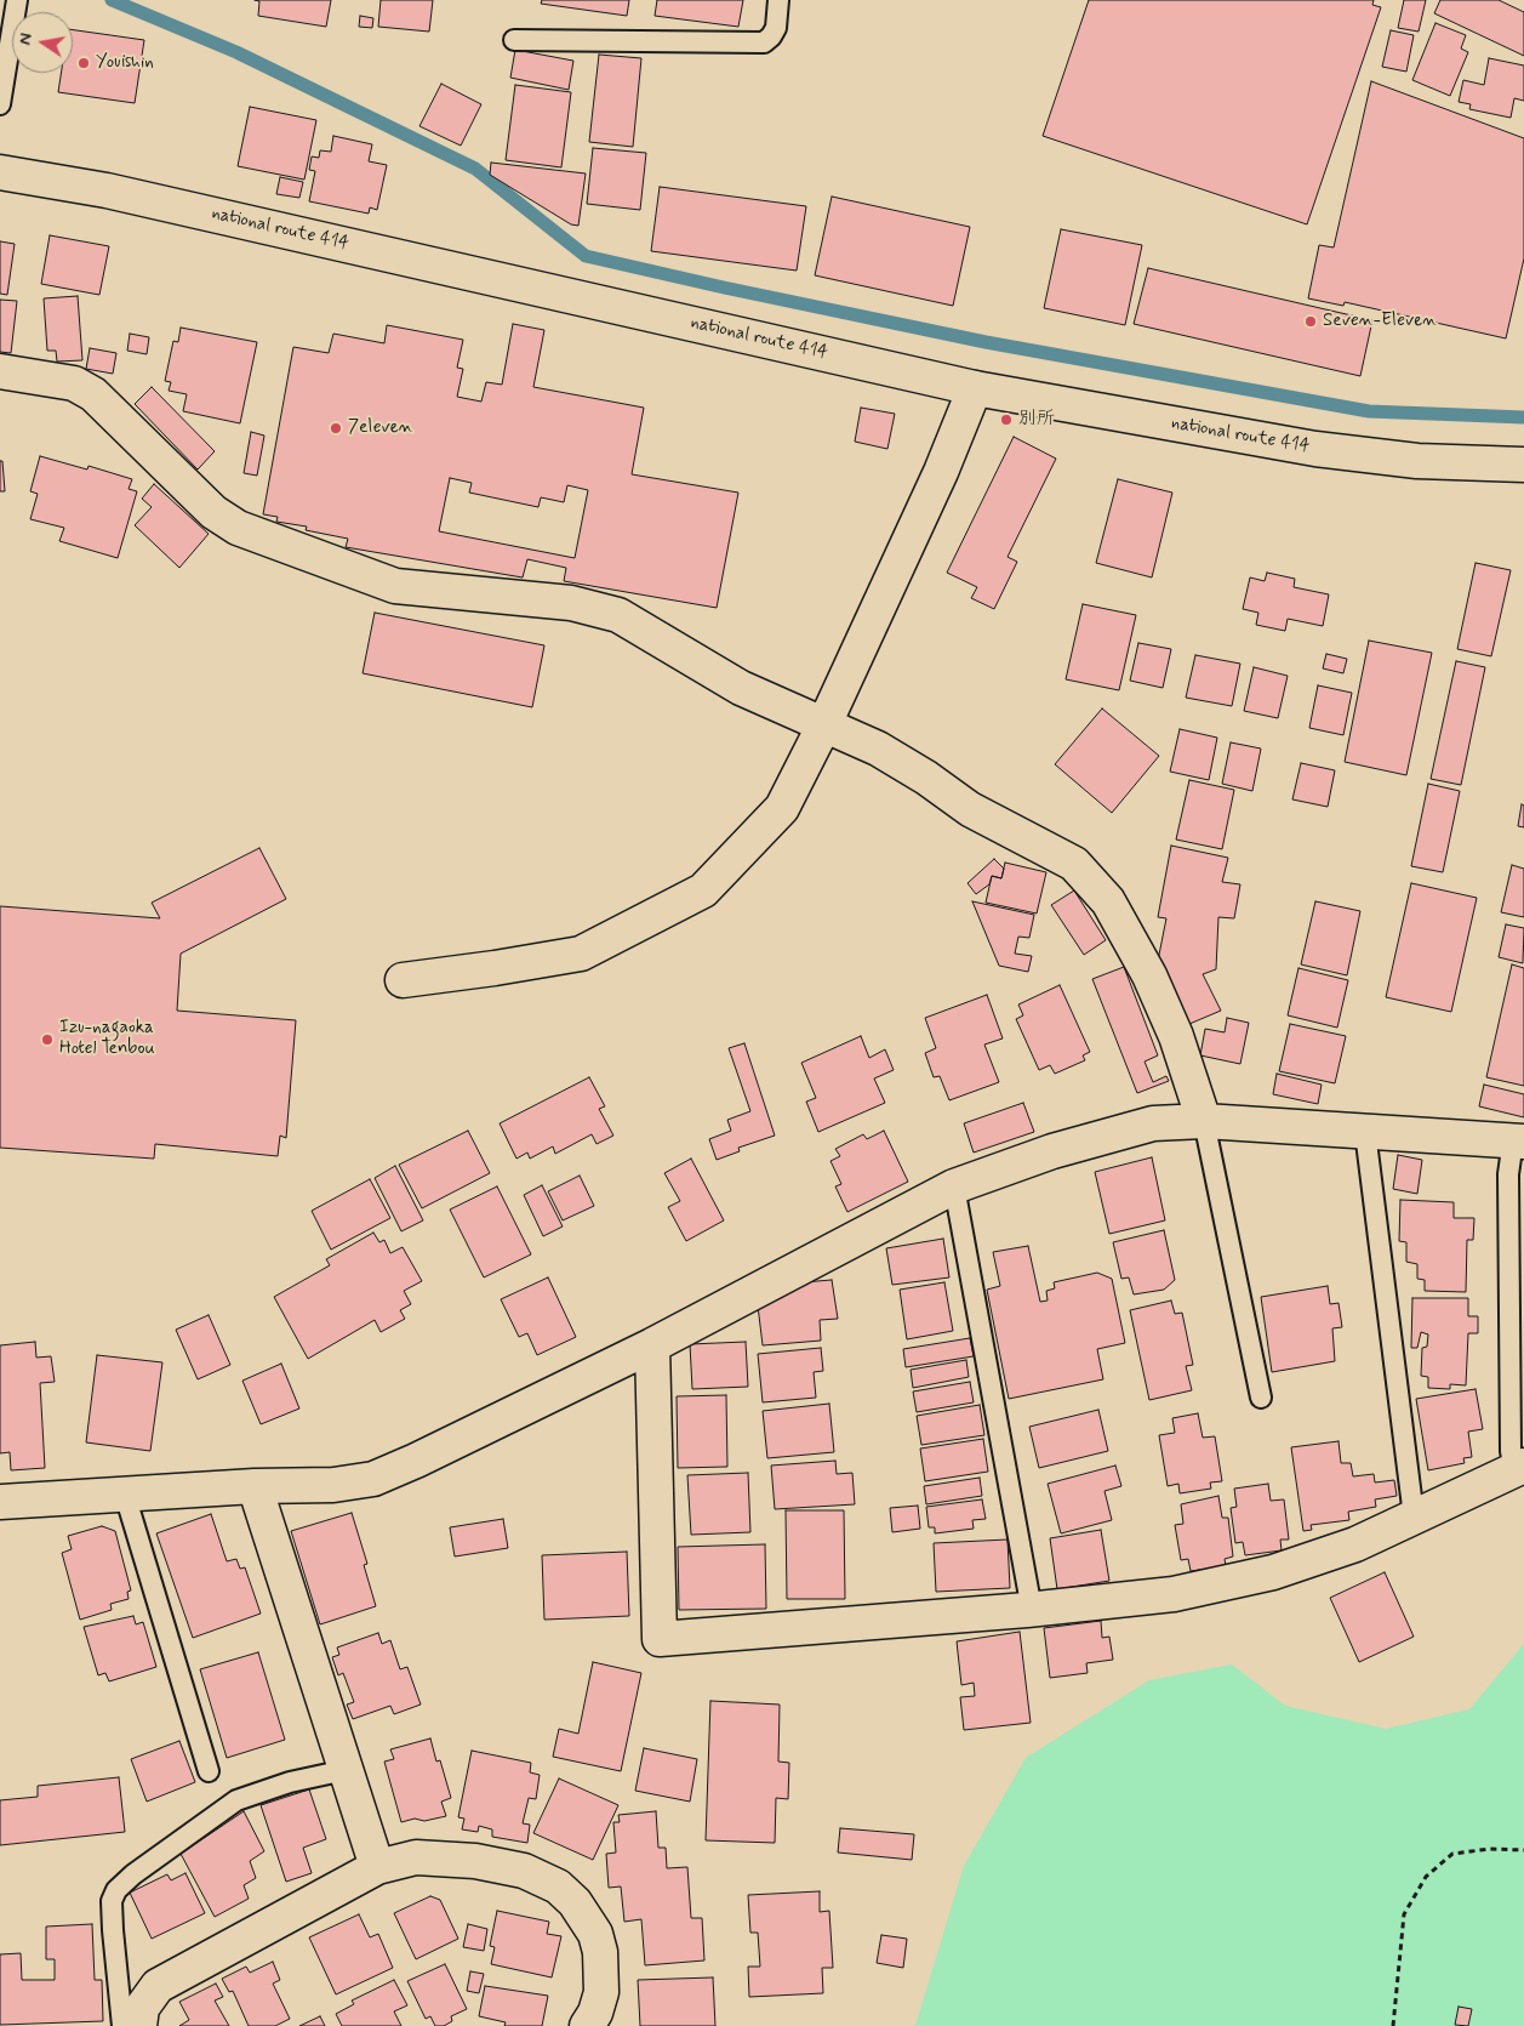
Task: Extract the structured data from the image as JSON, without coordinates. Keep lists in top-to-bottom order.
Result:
{
  "streets": {
    "main road": ["national route 414"]
  },
  "places": [
    "Youishin",
    "Seven-Eleven",
    "別所",
    "7eleven",
    "Izu-nagaoka Hotel Tenbou"
  ],
  "north": "left"
}
